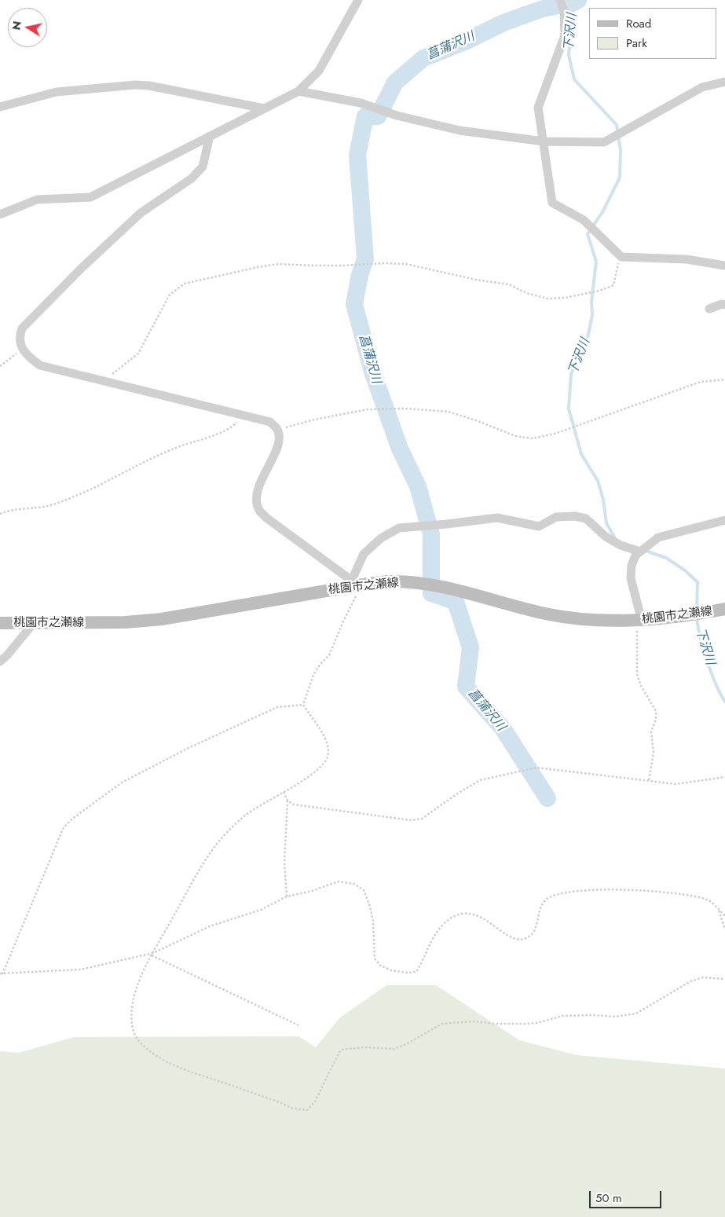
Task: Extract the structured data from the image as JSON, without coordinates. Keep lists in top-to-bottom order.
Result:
{
  "streets": {
    "main road": ["桃園市之瀬線"]
  },
  "water": ["下沢川", "菖蒲沢川"],
  "legend": ["Road", "Park"],
  "scale_bar": "50 m",
  "north": "left"
}
